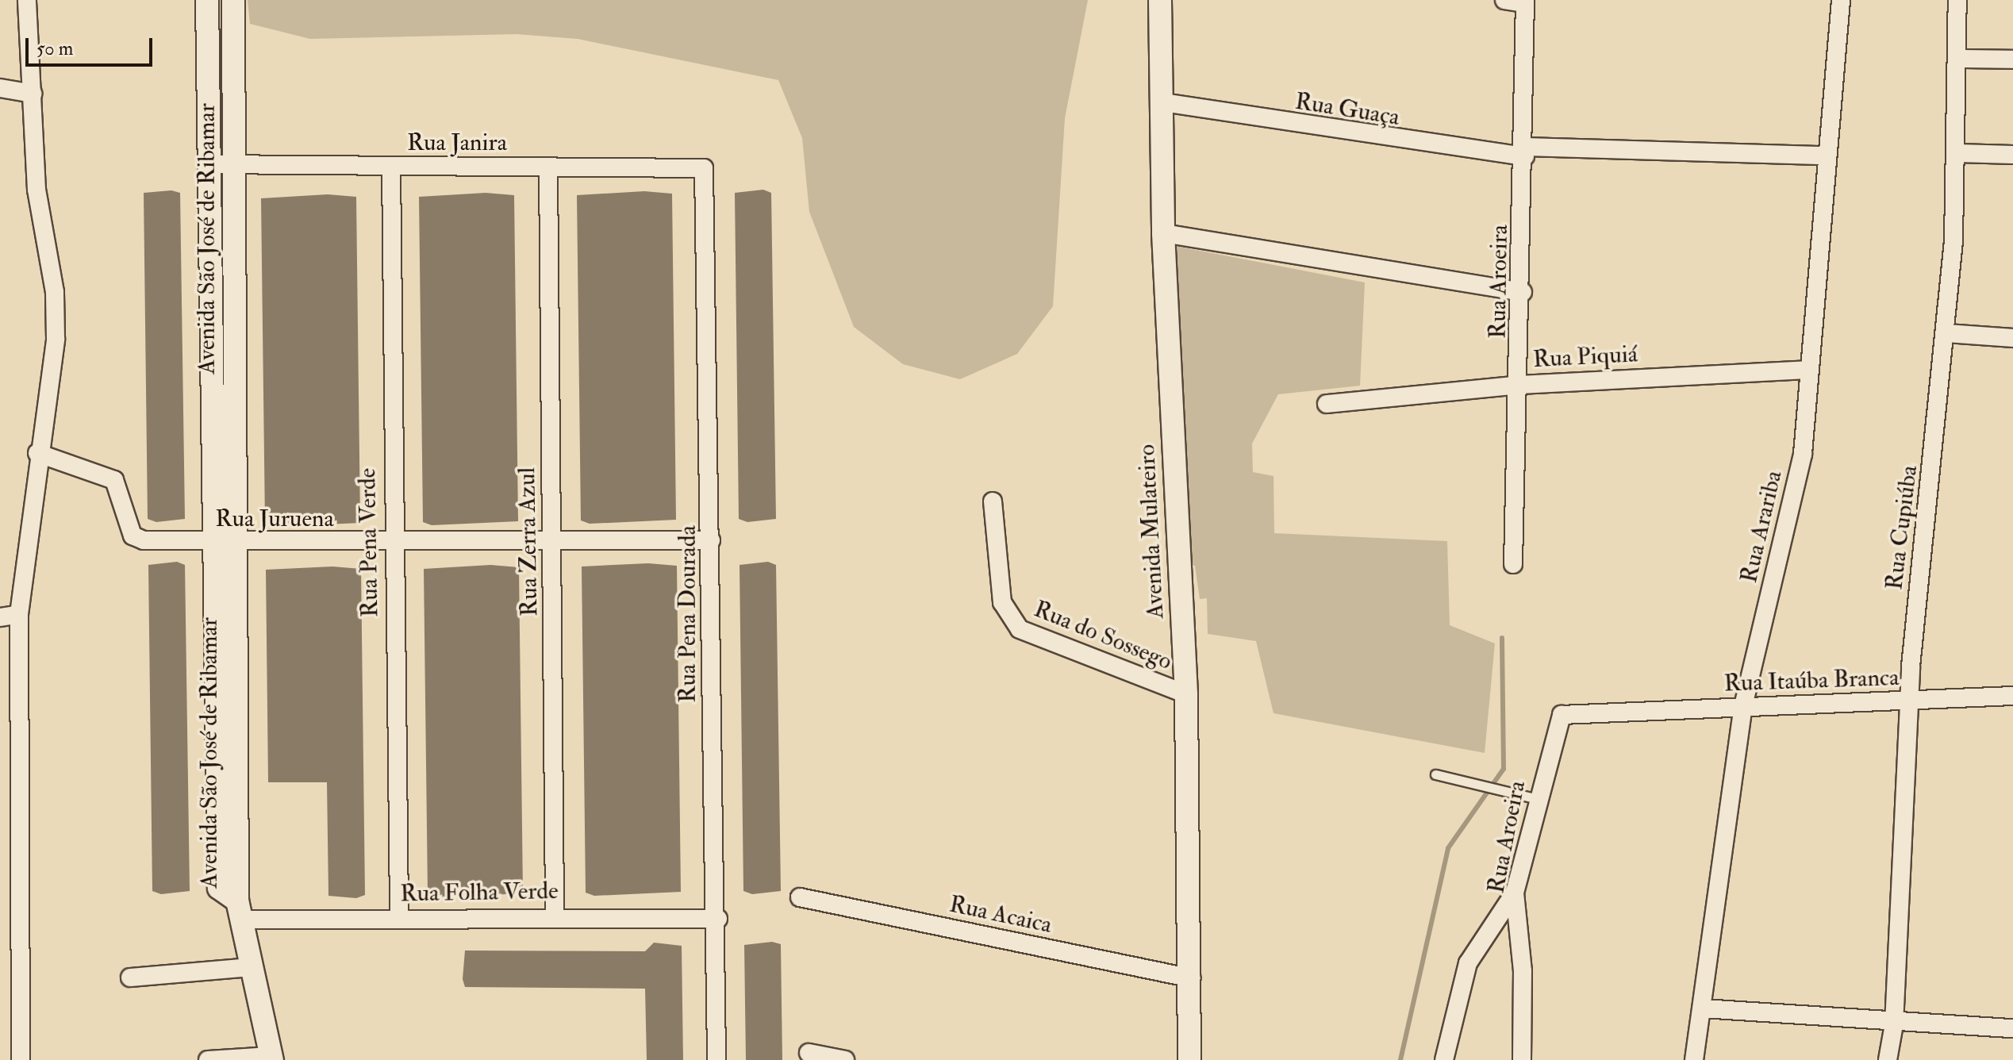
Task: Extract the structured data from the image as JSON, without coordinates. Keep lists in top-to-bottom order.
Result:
{
  "streets": {
    "street": [
      "Rua Guaça",
      "Rua Janira",
      "Avenida São José de Ribamar",
      "Rua Aroeira",
      "Rua Piquiá",
      "Rua Juruena",
      "Rua Arariba",
      "Rua Cupiúba",
      "Avenida Mulateiro",
      "Rua Zerra Azul",
      "Rua Pena Verde",
      "Rua Pena Dourada",
      "Rua do Sossego",
      "Rua Itaúba Branca",
      "Rua Folha Verde",
      "Rua Acaica"
    ]
  },
  "crossings": [
    ["Rua Guaça", "Rua Aroeira"],
    ["Rua Guaça", "Rua Arariba"],
    ["Rua Guaça", "Avenida Mulateiro"],
    ["Rua Janira", "Avenida São José de Ribamar"],
    ["Rua Janira", "Rua Zerra Azul"],
    ["Rua Janira", "Rua Pena Verde"],
    ["Rua Janira", "Rua Pena Dourada"],
    ["Avenida São José de Ribamar", "Rua Juruena"],
    ["Avenida São José de Ribamar", "Rua Folha Verde"],
    ["Rua Aroeira", "Rua Piquiá"],
    ["Rua Aroeira", "Rua Itaúba Branca"],
    ["Rua Piquiá", "Rua Arariba"],
    ["Rua Juruena", "Rua Zerra Azul"],
    ["Rua Juruena", "Rua Pena Verde"],
    ["Rua Juruena", "Rua Pena Dourada"],
    ["Rua Arariba", "Rua Itaúba Branca"],
    ["Rua Cupiúba", "Rua Itaúba Branca"],
    ["Avenida Mulateiro", "Rua do Sossego"],
    ["Avenida Mulateiro", "Rua Acaica"],
    ["Rua Zerra Azul", "Rua Folha Verde"],
    ["Rua Pena Verde", "Rua Folha Verde"],
    ["Rua Pena Dourada", "Rua Folha Verde"]
  ],
  "scale_bar": "50 m"
}
